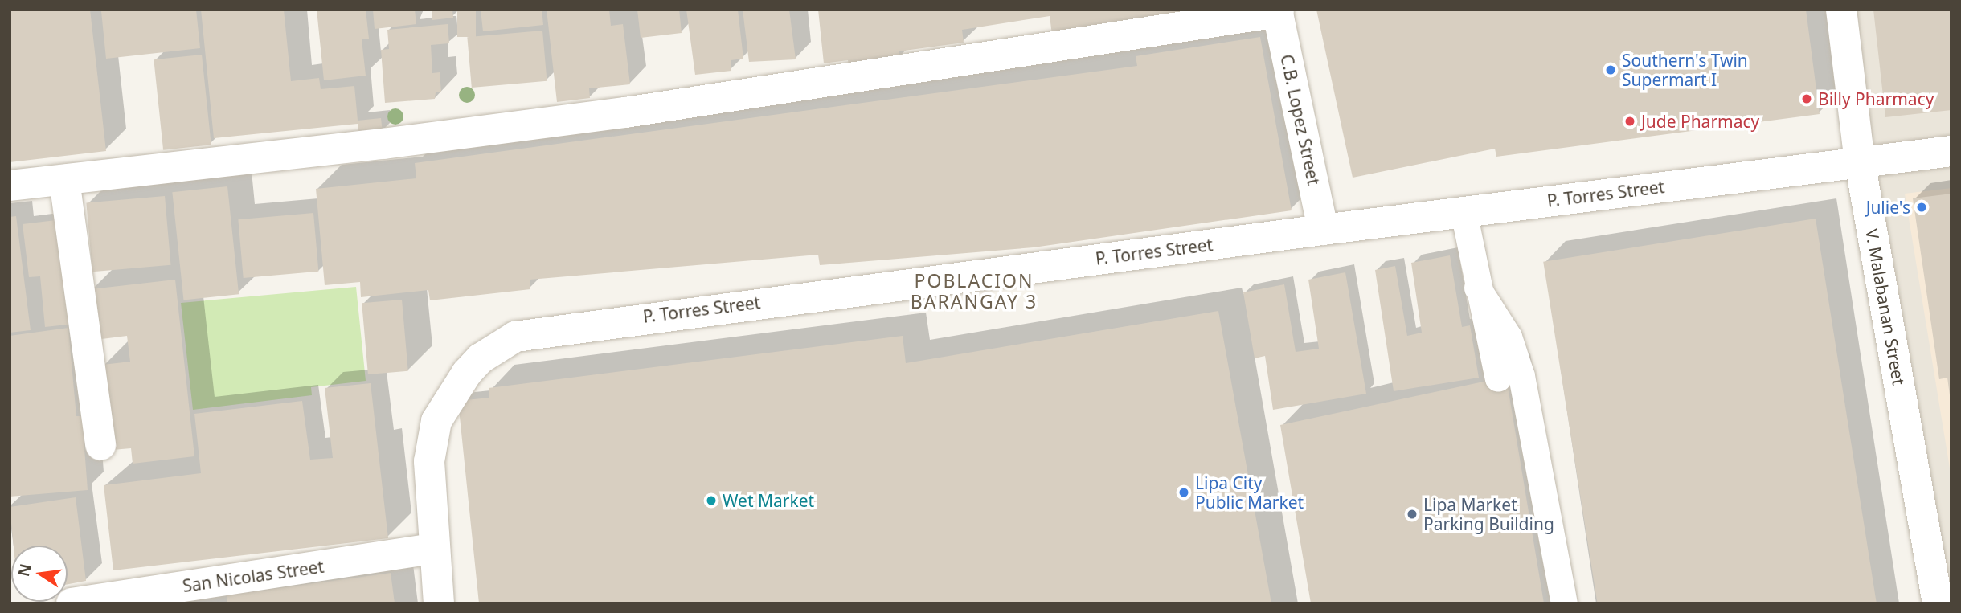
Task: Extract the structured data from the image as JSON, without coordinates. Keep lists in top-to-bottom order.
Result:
{
  "streets": {
    "street": [
      "C.B. Lopez Street",
      "P. Torres Street",
      "V. Malabanan Street",
      "San Nicolas Street"
    ]
  },
  "crossings": [
    ["C.B. Lopez Street", "P. Torres Street"],
    ["P. Torres Street", "V. Malabanan Street"],
    ["P. Torres Street", "San Nicolas Street"]
  ],
  "districts": ["POBLACION BARANGAY 3"],
  "places": [
    "Southern's Twin Supermart I",
    "Billy Pharmacy",
    "Jude Pharmacy",
    "Julie's",
    "Lipa City Public Market",
    "Wet Market",
    "Lipa Market Parking Building"
  ],
  "north": "left"
}
